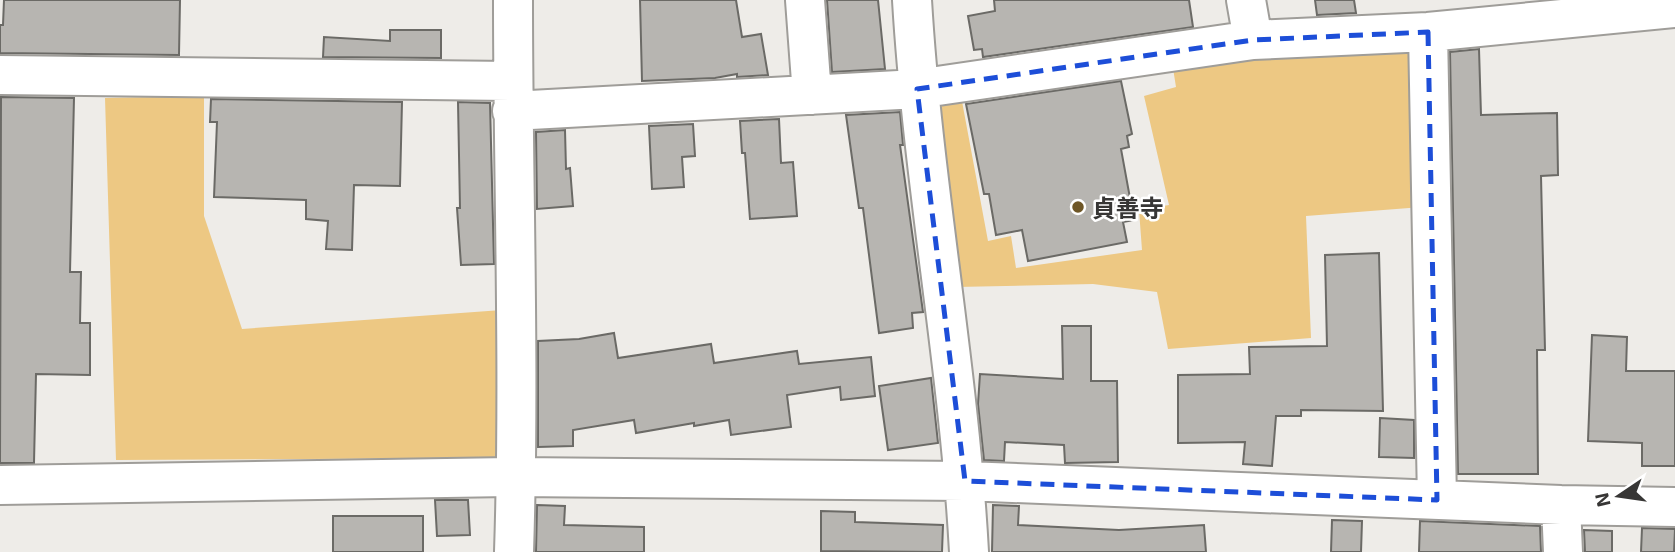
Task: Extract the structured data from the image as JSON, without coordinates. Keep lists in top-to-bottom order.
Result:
{
  "places": ["貞善寺"],
  "north": "left"
}
